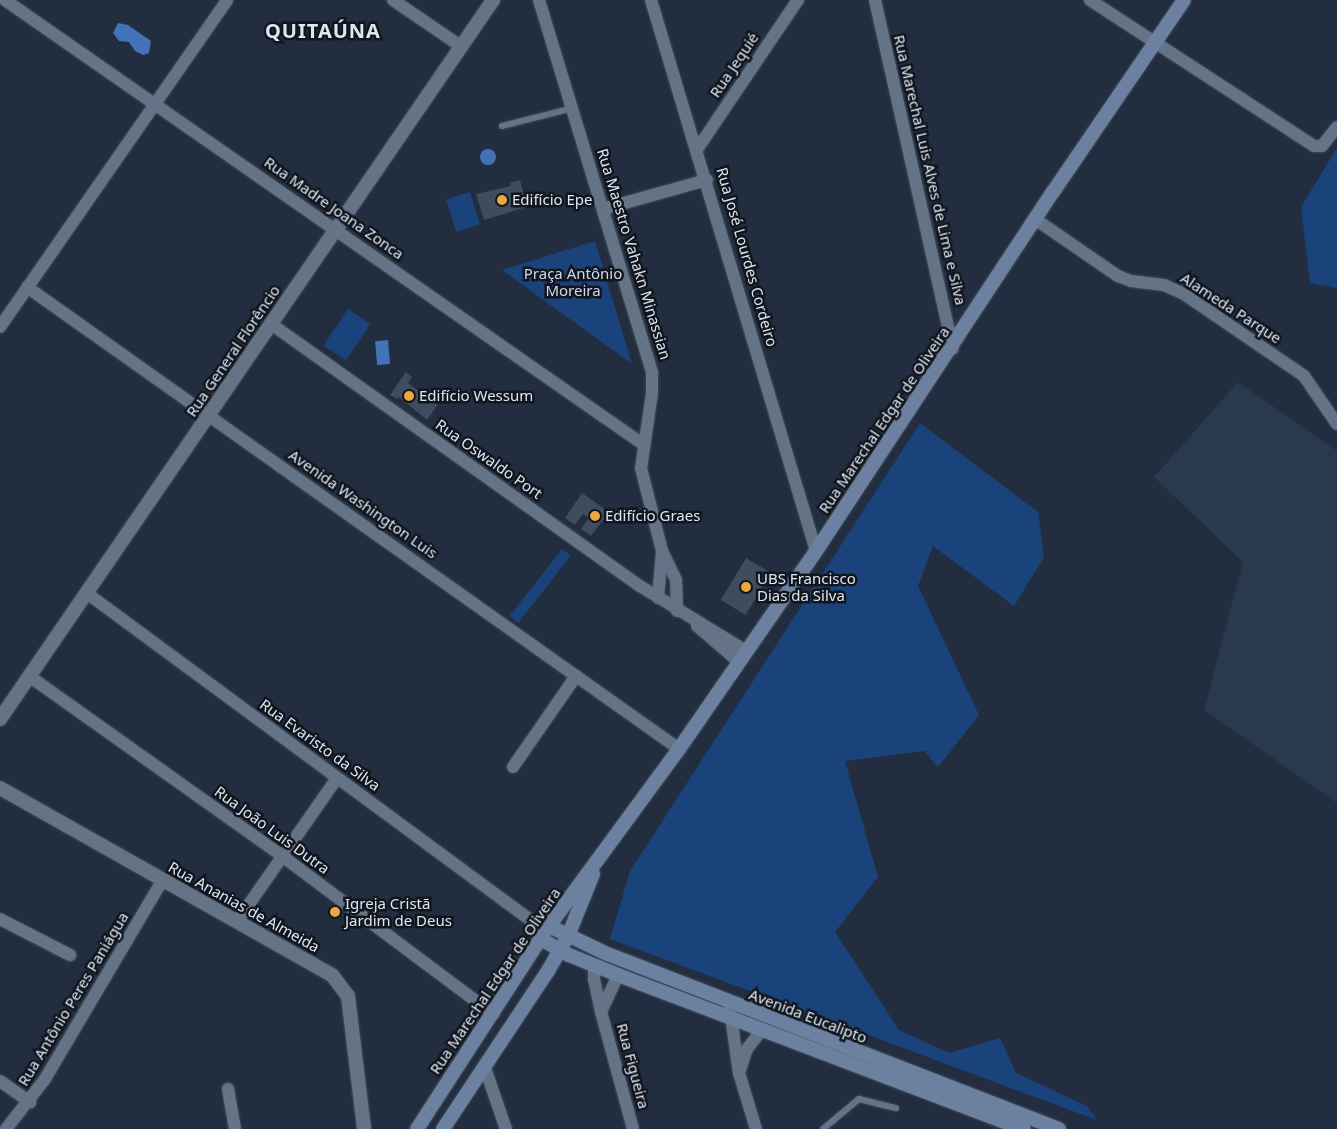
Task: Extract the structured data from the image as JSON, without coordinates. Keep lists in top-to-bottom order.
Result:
{
  "streets": {
    "main road": ["Rua Marechal Edgar de Oliveira", "Avenida Eucalipto"],
    "street": [
      "Rua Jequié",
      "Rua Marechal Luis Alves de Lima e Silva",
      "Rua Madre Joana Zonca",
      "Rua Maestro Vahakn Minassian",
      "Rua José Lourdes Cordeiro",
      "Alameda Parque",
      "Rua General Florêncio",
      "Rua Oswaldo Port",
      "Avenida Washington Luis",
      "Rua Evaristo da Silva",
      "Rua João Luis Dutra",
      "Rua Ananias de Almeida",
      "Rua Antônio Peres Paniágua",
      "Rua Figueira"
    ]
  },
  "crossings": [
    ["Rua Jequié", "Rua José Lourdes Cordeiro"],
    ["Rua Marechal Luis Alves de Lima e Silva", "Rua Marechal Edgar de Oliveira"],
    ["Rua Madre Joana Zonca", "Rua Maestro Vahakn Minassian"],
    ["Rua Madre Joana Zonca", "Rua General Florêncio"],
    ["Rua Maestro Vahakn Minassian", "Rua Oswaldo Port"],
    ["Rua José Lourdes Cordeiro", "Rua Marechal Edgar de Oliveira"],
    ["Alameda Parque", "Rua Marechal Edgar de Oliveira"],
    ["Rua General Florêncio", "Rua Oswaldo Port"],
    ["Rua General Florêncio", "Avenida Washington Luis"],
    ["Rua General Florêncio", "Rua Evaristo da Silva"],
    ["Rua General Florêncio", "Rua João Luis Dutra"],
    ["Rua Marechal Edgar de Oliveira", "Rua Oswaldo Port"],
    ["Rua Marechal Edgar de Oliveira", "Avenida Washington Luis"],
    ["Rua Marechal Edgar de Oliveira", "Rua Evaristo da Silva"],
    ["Rua Marechal Edgar de Oliveira", "Rua João Luis Dutra"],
    ["Rua Marechal Edgar de Oliveira", "Avenida Eucalipto"],
    ["Rua Evaristo da Silva", "Avenida Eucalipto"],
    ["Rua Ananias de Almeida", "Rua Antônio Peres Paniágua"],
    ["Avenida Eucalipto", "Rua Figueira"]
  ],
  "districts": ["QUITAÚNA"],
  "parks": ["Praça Antônio Moreira"],
  "places": [
    "Edifício Epe",
    "Edifício Wessum",
    "Edifício Graes",
    "UBS Francisco Dias da Silva",
    "Igreja Cristã Jardim de Deus"
  ]
}
